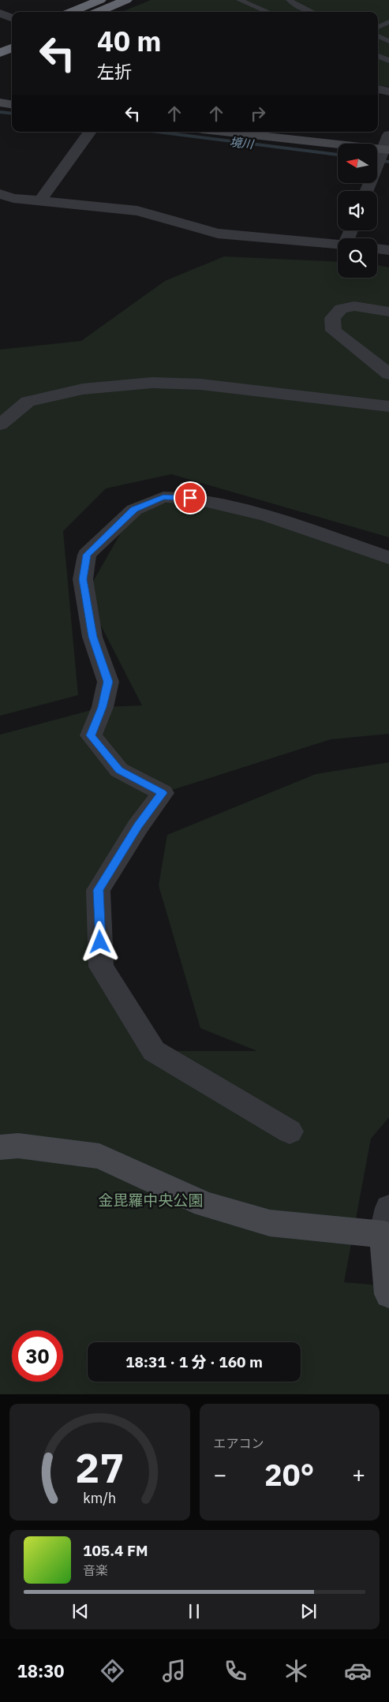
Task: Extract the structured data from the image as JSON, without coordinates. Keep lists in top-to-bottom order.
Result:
{
  "water": ["境川"],
  "parks": ["金毘羅中央公園"],
  "north": "left",
  "page": {
    "turn": ["40 m", "左折"],
    "limit": "30",
    "trip": "18:31 · 1 分 · 160 m",
    "tile": "エアコン",
    "heat": ["−", "20°", "+"],
    "song": ["105.4 FM", "音楽"],
    "tabs": "18:30",
    "gauge": ["27", "km/h"]
  }
}
